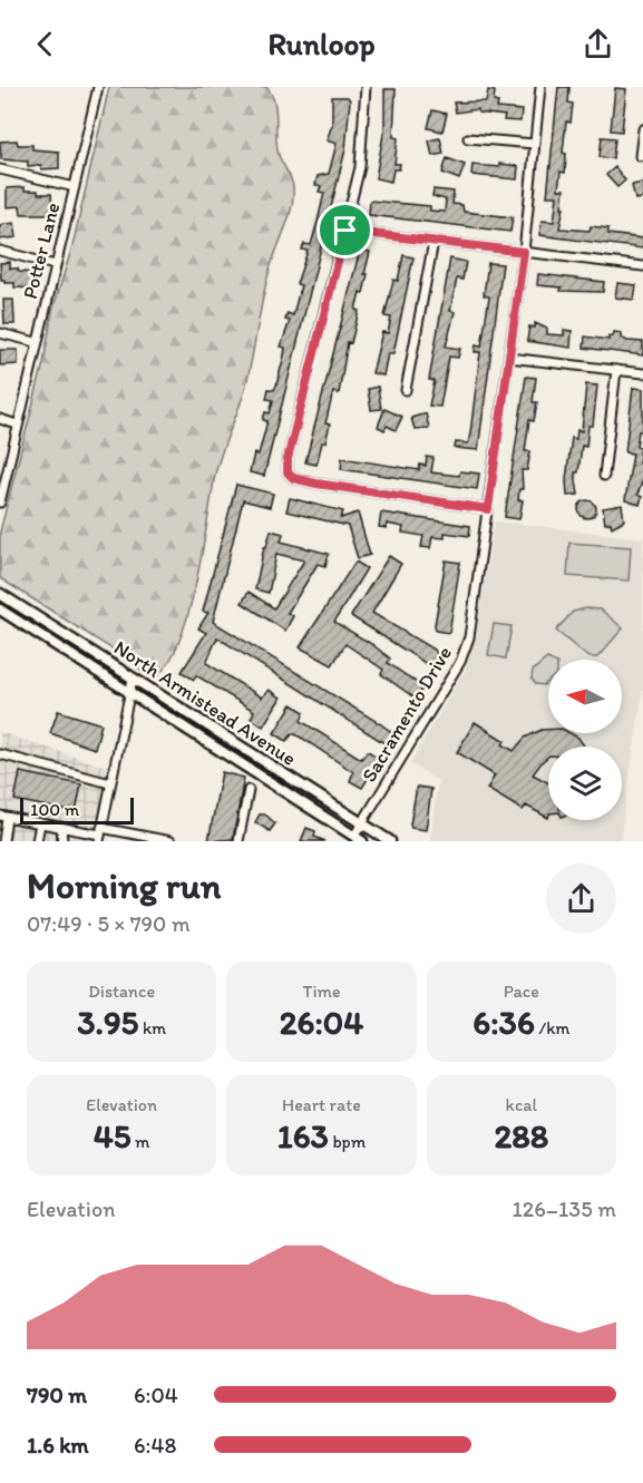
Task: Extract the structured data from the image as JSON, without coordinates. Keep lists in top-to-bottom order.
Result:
{
  "streets": {
    "main road": ["North Armistead Avenue"],
    "street": ["Potter Lane", "Sacramento Drive"]
  },
  "crossings": [
    ["North Armistead Avenue", "Sacramento Drive"]
  ],
  "scale_bar": "100 m",
  "north": "left",
  "page": {
    "header": "Runloop",
    "scale": "100 m",
    "heading": ["Morning run", "07:49 · 5 × 790 m"],
    "stats": [
      ["Distance", "3.95 km"],
      ["Time", "26:04"],
      ["Pace", "6:36 /km"],
      ["Elevation", "45 m"],
      ["Heart rate", "163 bpm"],
      ["kcal", "288"]
    ],
    "chart": ["Elevation", "126–135 m"],
    "list": [
      {
        "name": "790 m",
        "note": "6:04"
      },
      {
        "name": "1.6 km",
        "note": "6:48"
      }
    ]
  }
}
